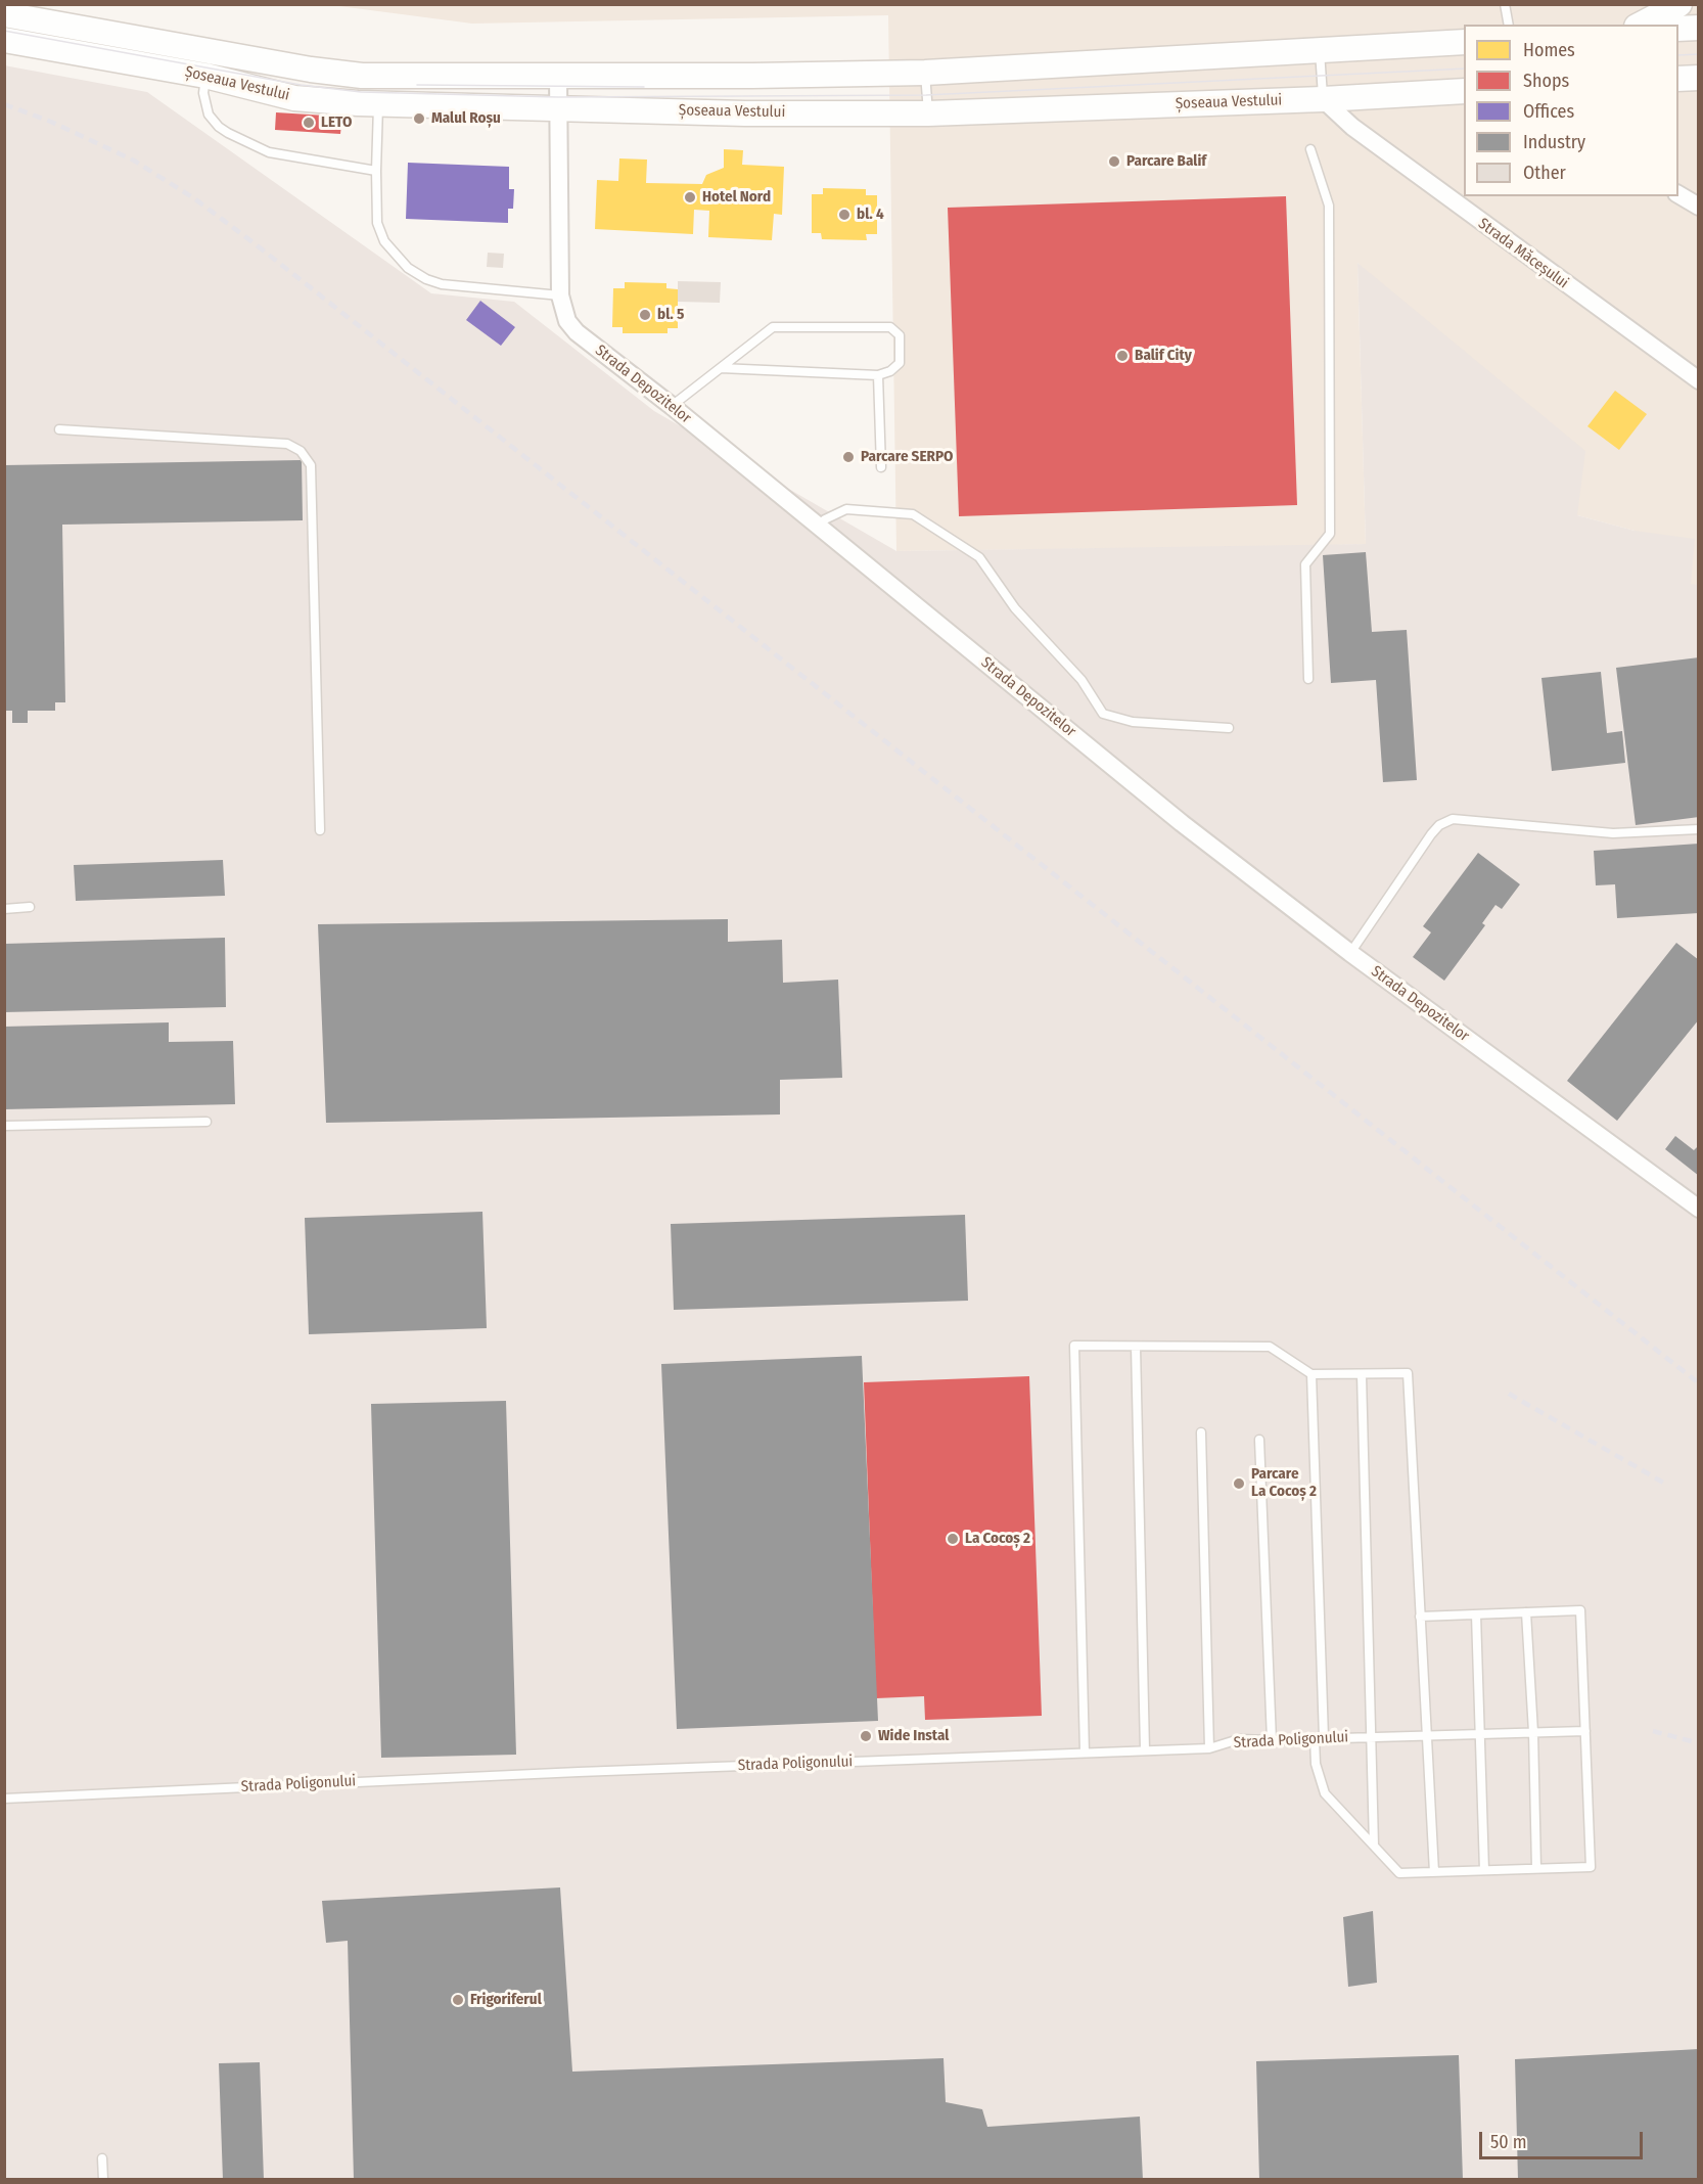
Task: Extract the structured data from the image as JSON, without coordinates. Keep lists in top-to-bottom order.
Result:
{
  "streets": {
    "main road": ["Șoseaua Vestului"],
    "street": ["Strada Măceșului", "Strada Depozitelor"],
    "lane": ["Strada Poligonului"]
  },
  "crossings": [
    ["Șoseaua Vestului", "Strada Măceșului"],
    ["Șoseaua Vestului", "Strada Depozitelor"]
  ],
  "places": [
    "Malul Roșu",
    "LETO",
    "Parcare Balif",
    "Hotel Nord",
    "bl. 4",
    "bl. 5",
    "Balif City",
    "Parcare SERPO",
    "Parcare La Cocoș 2",
    "La Cocoș 2",
    "Wide Instal",
    "Frigoriferul"
  ],
  "legend": [
    "Homes",
    "Shops",
    "Offices",
    "Industry",
    "Other"
  ],
  "scale_bar": "50 m"
}
